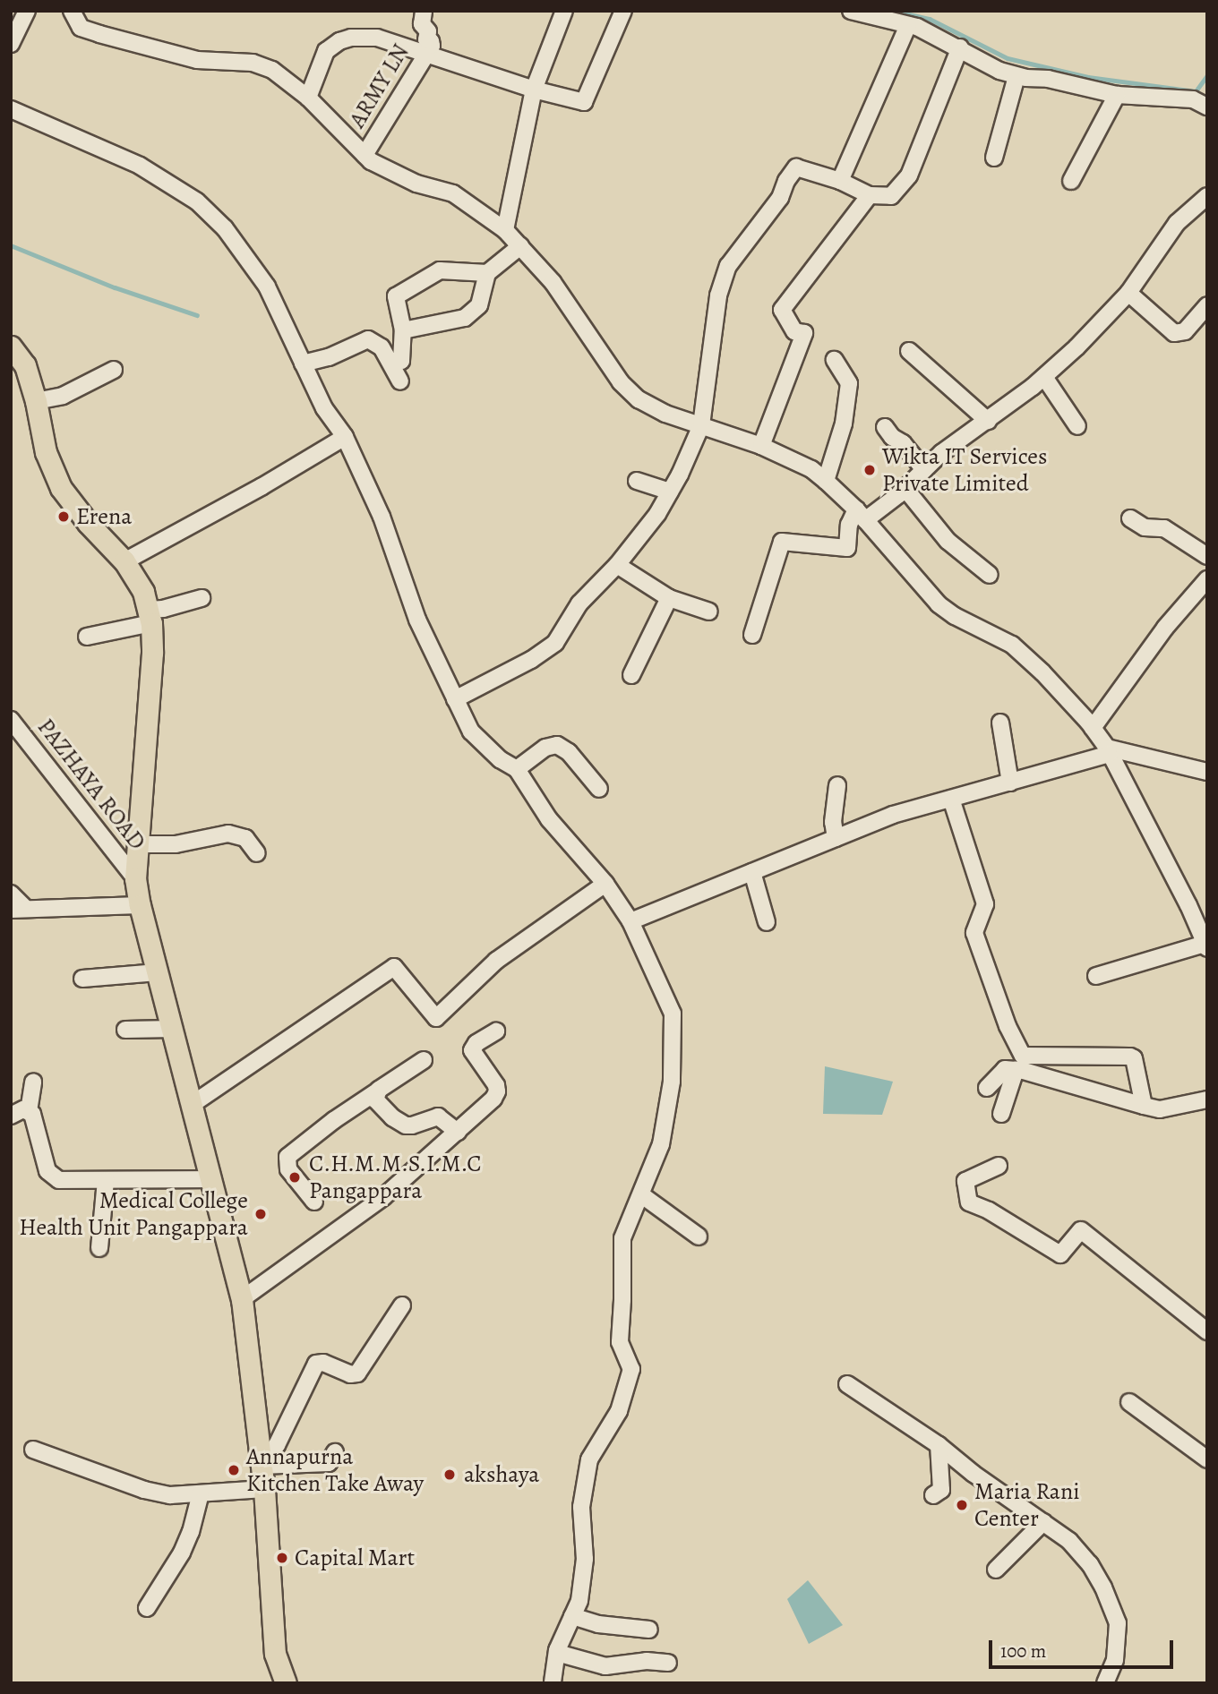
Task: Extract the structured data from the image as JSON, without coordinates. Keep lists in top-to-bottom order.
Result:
{
  "streets": {
    "street": ["ARMY LN", "PAZHAYA ROAD"]
  },
  "places": [
    "Wikta IT Services Private Limited",
    "Erena",
    "C.H.M.M.S.I.M.C Pangappara",
    "Medical College Health Unit Pangappara",
    "Annapurna Kitchen Take Away",
    "akshaya",
    "Maria Rani Center",
    "Capital Mart"
  ],
  "scale_bar": "100 m"
}
